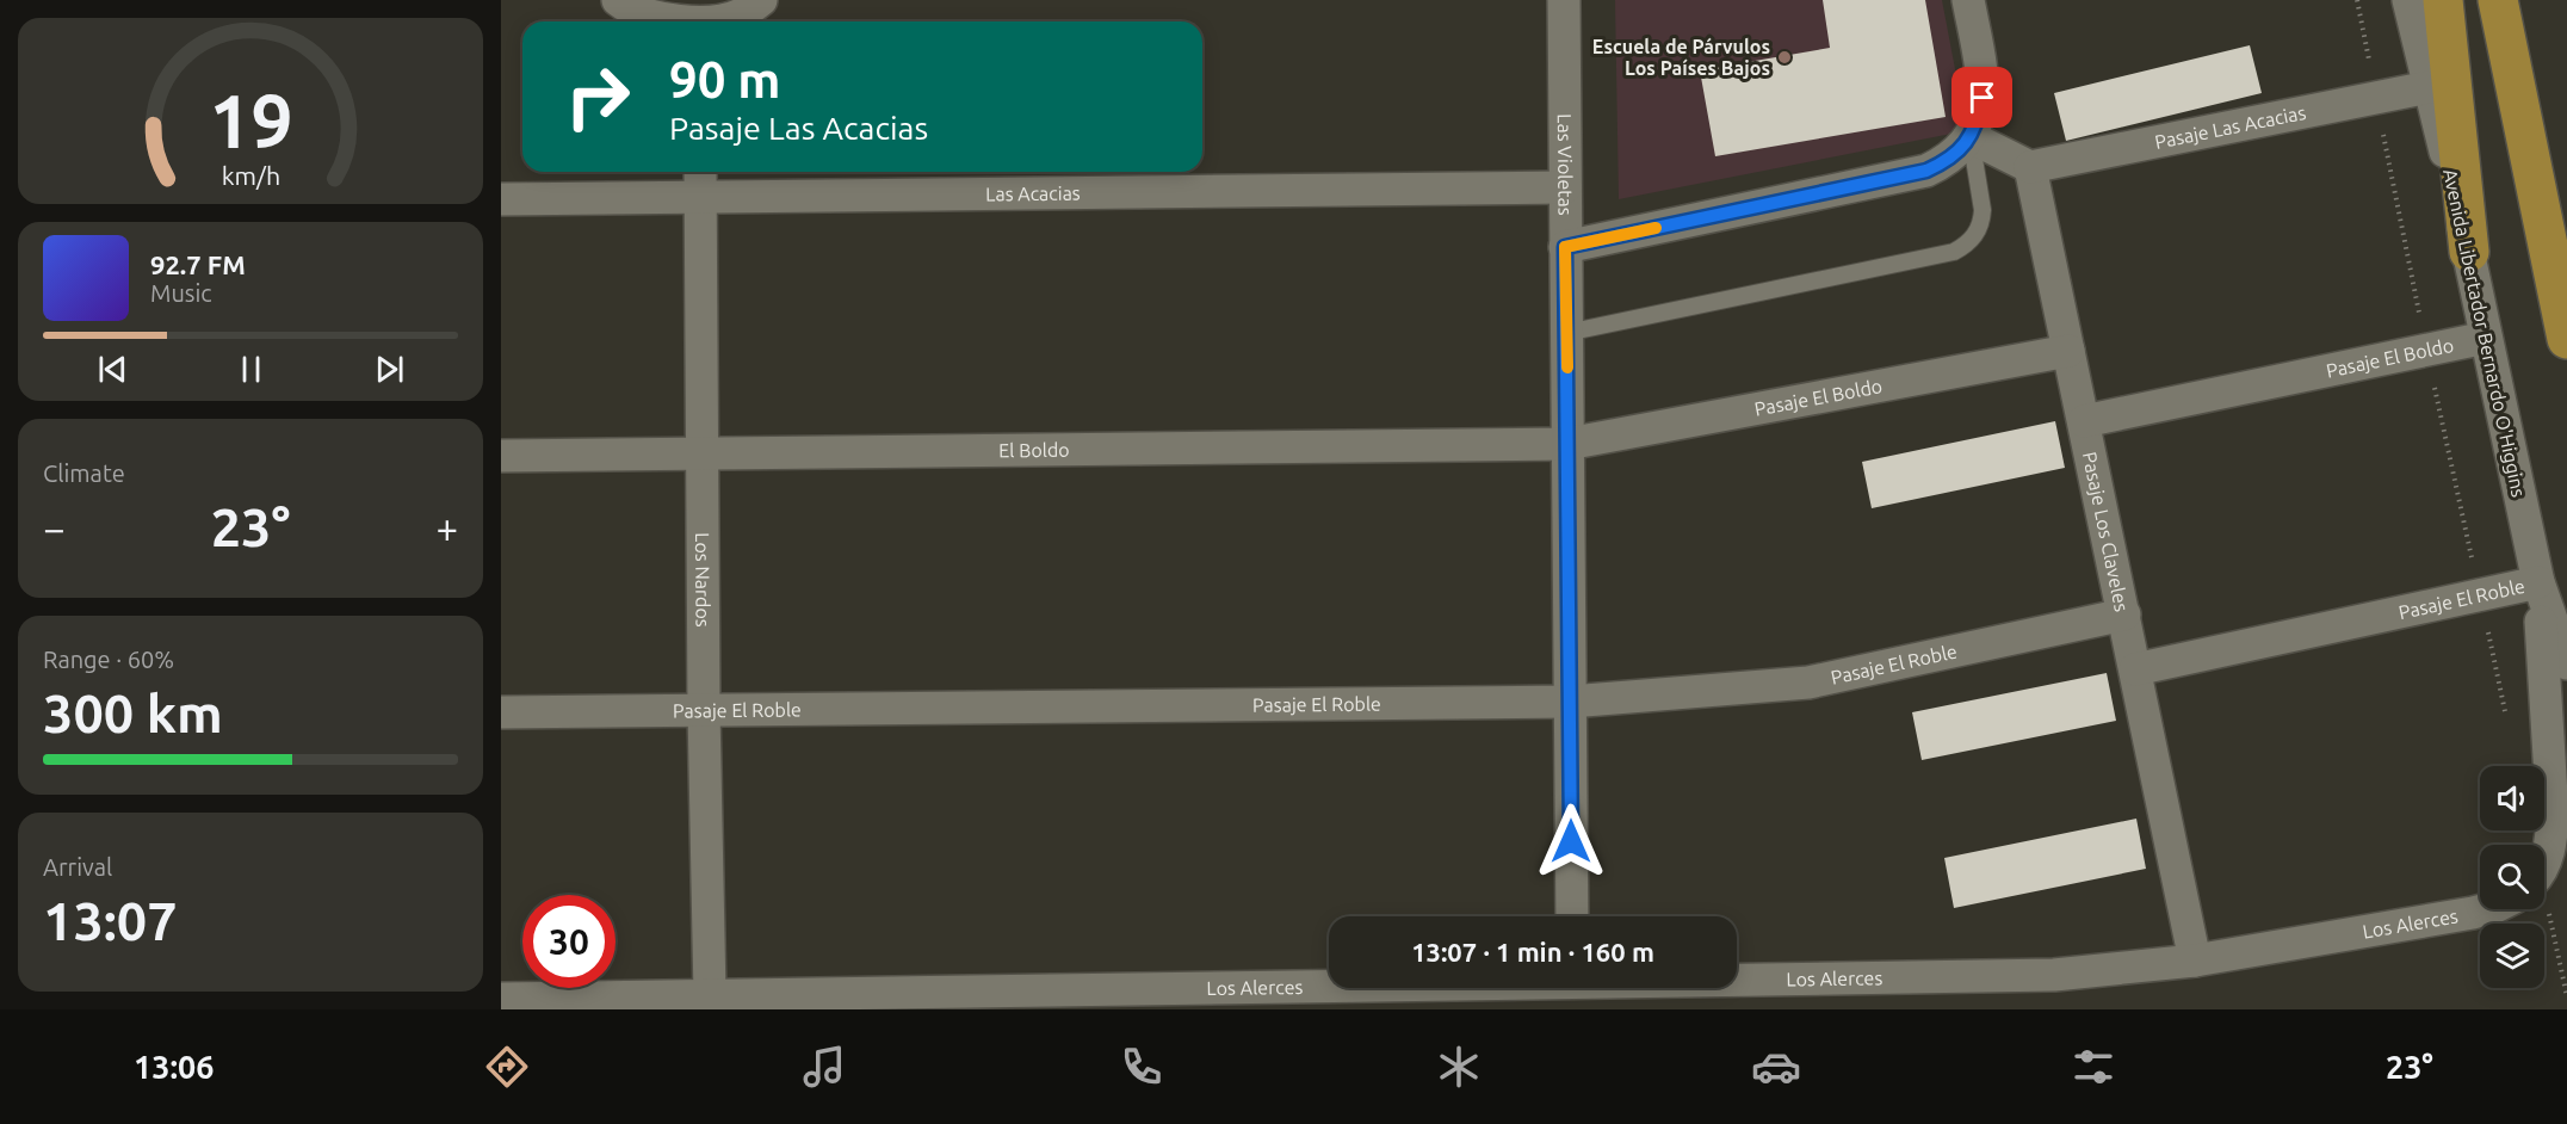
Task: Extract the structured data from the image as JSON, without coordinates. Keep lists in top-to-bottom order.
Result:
{
  "streets": {
    "street": [
      "Pasaje Las Acacias",
      "Las Violetas",
      "Las Acacias",
      "Avenida Libertador Bernardo O'Higgins",
      "Pasaje El Boldo",
      "El Boldo",
      "Pasaje Los Claveles",
      "Los Nardos",
      "Pasaje El Roble",
      "Los Alerces"
    ]
  },
  "crossings": [
    ["Pasaje Las Acacias", "Avenida Libertador Bernardo O'Higgins"],
    ["Pasaje Las Acacias", "Pasaje Los Claveles"],
    ["Las Violetas", "Las Acacias"],
    ["Las Violetas", "Pasaje El Boldo"],
    ["Las Violetas", "El Boldo"],
    ["Las Violetas", "Pasaje El Roble"],
    ["Las Acacias", "Los Nardos"],
    ["Avenida Libertador Bernardo O'Higgins", "Pasaje El Boldo"],
    ["Avenida Libertador Bernardo O'Higgins", "Pasaje El Roble"],
    ["Pasaje El Boldo", "El Boldo"],
    ["Pasaje El Boldo", "Pasaje Los Claveles"],
    ["El Boldo", "Los Nardos"],
    ["Pasaje Los Claveles", "Pasaje El Roble"],
    ["Pasaje Los Claveles", "Los Alerces"],
    ["Los Nardos", "Pasaje El Roble"],
    ["Los Nardos", "Los Alerces"]
  ],
  "places": ["Escuela de Párvulos Los Países Bajos"],
  "page": {
    "turn": ["90 m", "Pasaje Las Acacias"],
    "song": ["92.7 FM", "Music"],
    "tile": [
      "Climate",
      ["Range · 60%", "300 km"],
      ["Arrival", "13:07"]
    ],
    "heat": ["−", "23°", "+"],
    "limit": "30",
    "trip": "13:07 · 1 min · 160 m",
    "tabs": ["13:06", "23°"],
    "gauge": ["19", "km/h"]
  }
}
